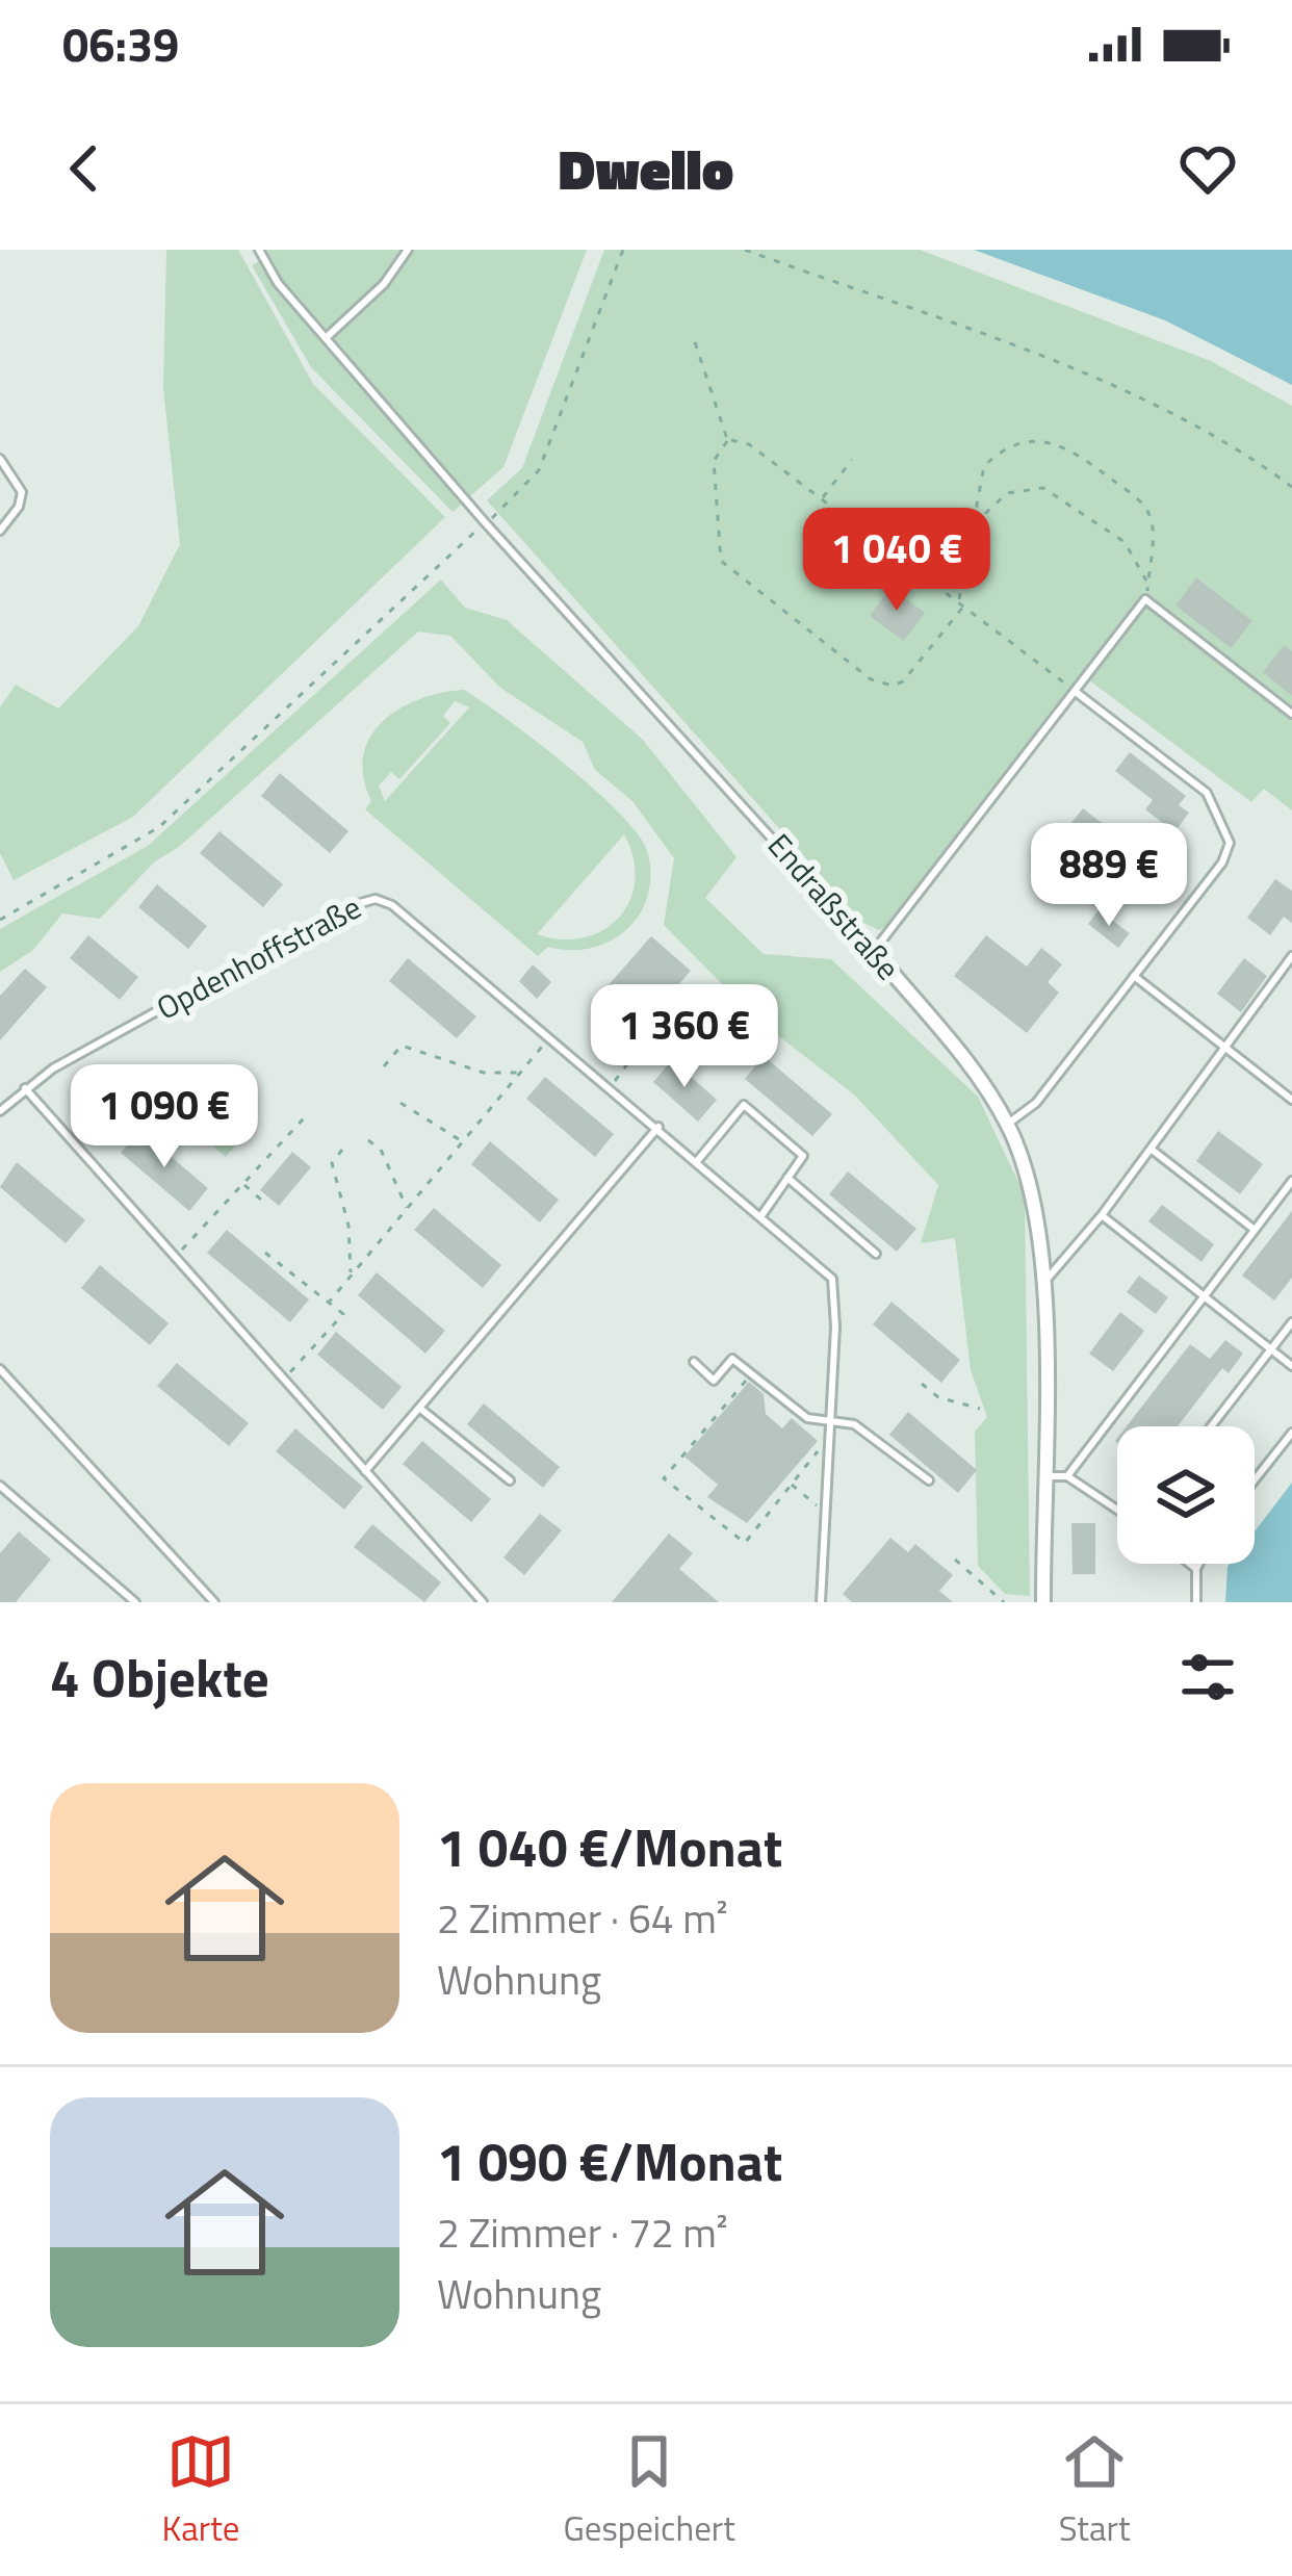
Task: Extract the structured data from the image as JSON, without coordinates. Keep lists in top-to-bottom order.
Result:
{
  "streets": {
    "street": ["Endraßstraße"],
    "lane": ["Opdenhoffstraße"]
  },
  "page": {
    "status": "06:39",
    "header": "Dwello",
    "price": [
      "1 040 €",
      "889 €",
      "1 360 €",
      "1 090 €"
    ],
    "heading": "4 Objekte",
    "list": [
      {
        "name": "1 040 €/Monat",
        "note": "2 Zimmer · 64 m² · Wohnung"
      },
      {
        "name": "1 090 €/Monat",
        "note": "2 Zimmer · 72 m² · Wohnung"
      }
    ],
    "tabs": ["Karte", "Gespeichert", "Start"]
  }
}
